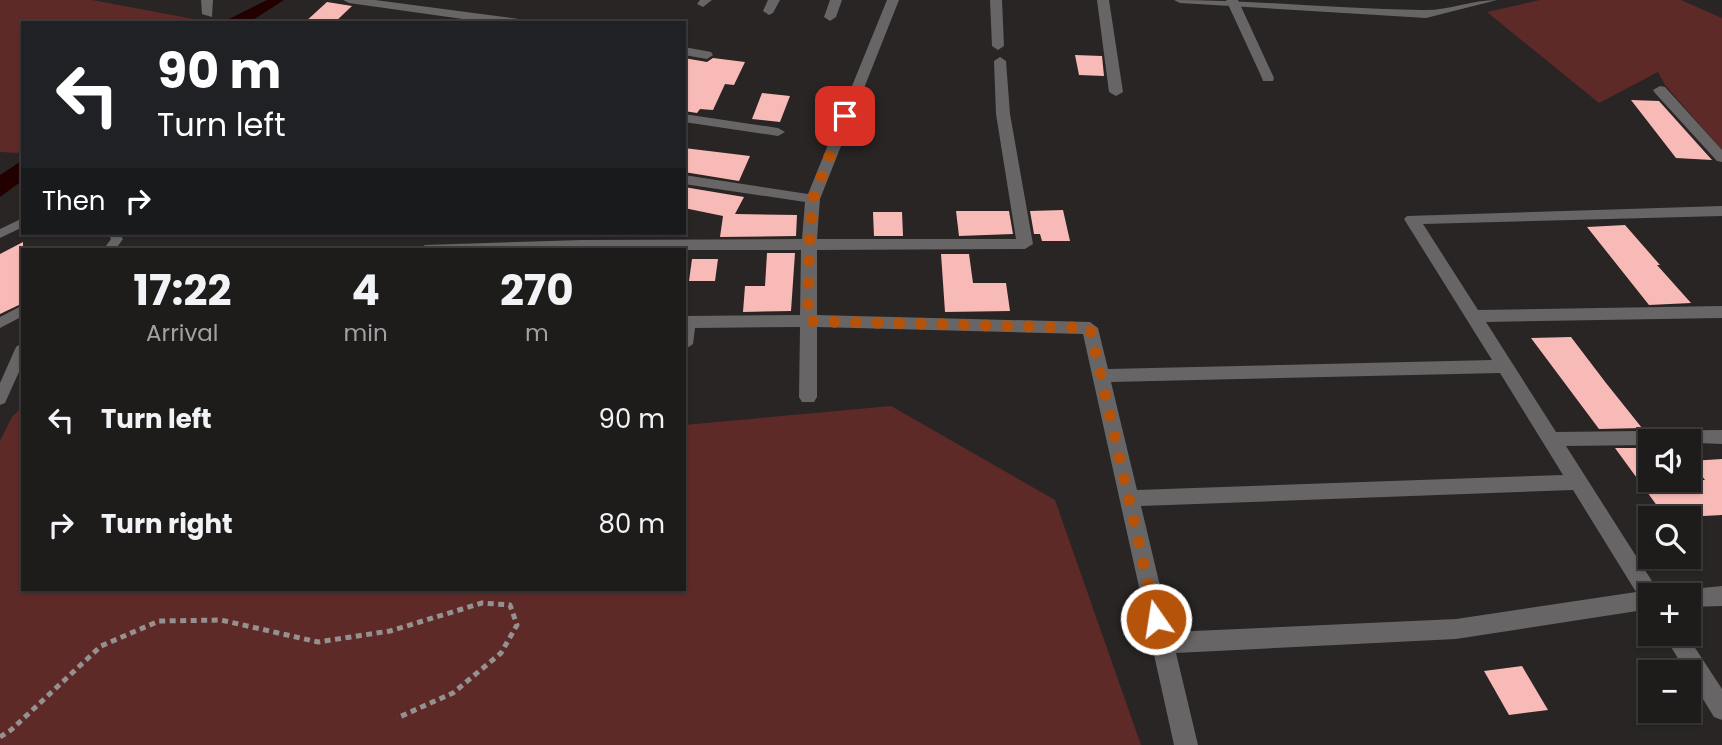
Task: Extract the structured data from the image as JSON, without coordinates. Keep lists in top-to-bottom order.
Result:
{
  "page": {
    "turn": ["90 m", "Turn left"],
    "then": "Then",
    "eta": [
      "17:22",
      "Arrival",
      "4",
      "min",
      "270",
      "m"
    ],
    "list": [
      {
        "name": "Turn left",
        "value": "90 m"
      },
      {
        "name": "Turn right",
        "value": "80 m"
      }
    ],
    "map_buttons": ["+", "−"]
  }
}
